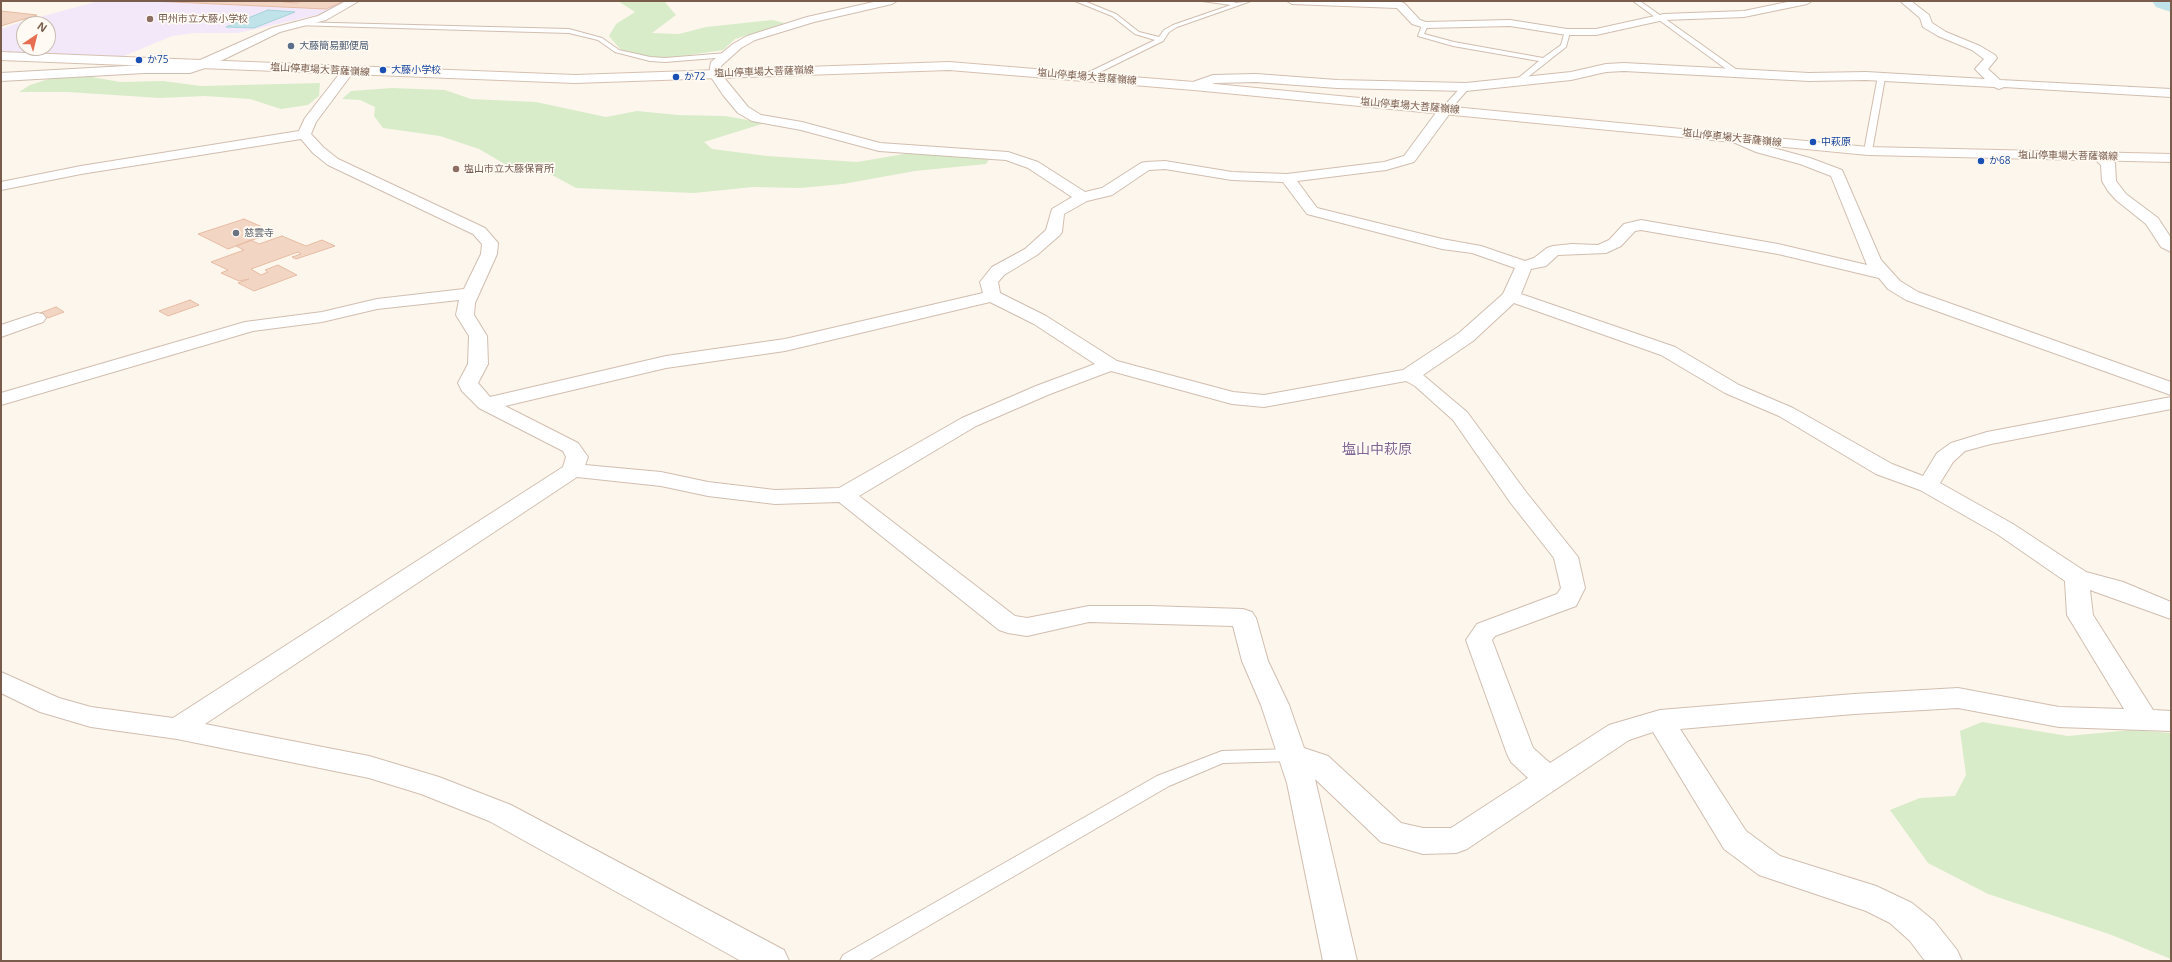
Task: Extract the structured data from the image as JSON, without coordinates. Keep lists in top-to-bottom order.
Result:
{
  "streets": {
    "street": ["塩山停車場大菩薩嶺線"]
  },
  "districts": ["塩山中萩原"],
  "places": [
    "甲州市立大藤小学校",
    "大藤簡易郵便局",
    "か75",
    "大藤小学校",
    "か72",
    "中萩原",
    "か68",
    "塩山市立大藤保育所",
    "慈雲寺"
  ],
  "north": "top right"
}
